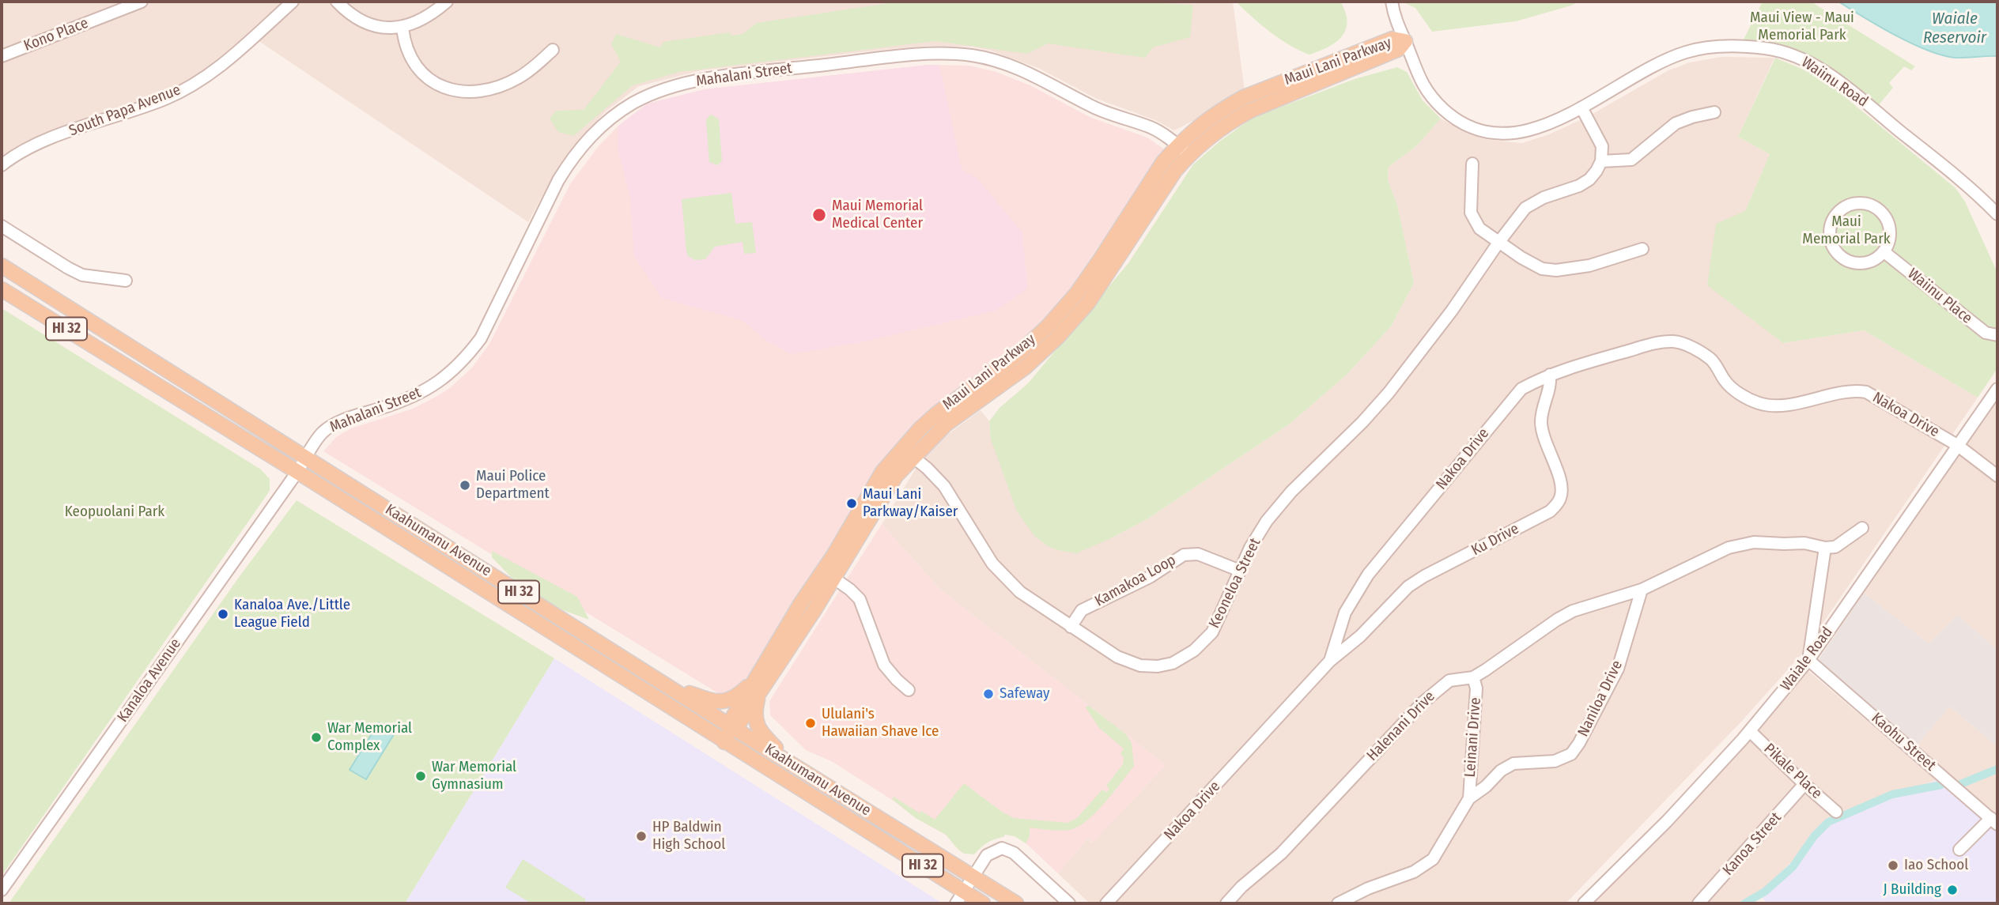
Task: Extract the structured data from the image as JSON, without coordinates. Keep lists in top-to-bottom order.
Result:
{
  "streets": {
    "main road": ["Maui Lani Parkway", "HI 32", "Kaahumanu Avenue"],
    "street": [
      "Kono Place",
      "Mahalani Street",
      "Waiinu Road",
      "South Papa Avenue",
      "Waiinu Place",
      "Nakoa Drive",
      "Ku Drive",
      "Kamakoa Loop",
      "Keoneloa Street",
      "Waiale Road",
      "Kanaloa Avenue",
      "Naniloa Drive",
      "Halenani Drive",
      "Leinani Drive",
      "Kaohu Street",
      "Pikale Place",
      "Kanoa Street"
    ]
  },
  "crossings": [
    ["Maui Lani Parkway", "Mahalani Street"],
    ["Maui Lani Parkway", "Kaahumanu Avenue"],
    ["Maui Lani Parkway", "Keoneloa Street"],
    ["Mahalani Street", "Kaahumanu Avenue"],
    ["Mahalani Street", "Kanaloa Avenue"],
    ["Nakoa Drive", "Ku Drive"],
    ["Nakoa Drive", "Waiale Road"],
    ["Kaahumanu Avenue", "Kanaloa Avenue"],
    ["Kamakoa Loop", "Keoneloa Street"],
    ["Waiale Road", "Kaohu Street"],
    ["Waiale Road", "Pikale Place"],
    ["Naniloa Drive", "Halenani Drive"],
    ["Naniloa Drive", "Leinani Drive"],
    ["Halenani Drive", "Leinani Drive"],
    ["Pikale Place", "Kanoa Street"]
  ],
  "water": ["Waiale Reservoir"],
  "parks": ["Maui View - Maui Memorial Park", "Maui Memorial Park", "Keopuolani Park"],
  "places": [
    "Maui Memorial Medical Center",
    "Maui Police Department",
    "Maui Lani Parkway/Kaiser",
    "Kanaloa Ave./Little League Field",
    "Safeway",
    "Ululani's Hawaiian Shave Ice",
    "War Memorial Complex",
    "War Memorial Gymnasium",
    "HP Baldwin High School",
    "Iao School",
    "J Building"
  ]
}
